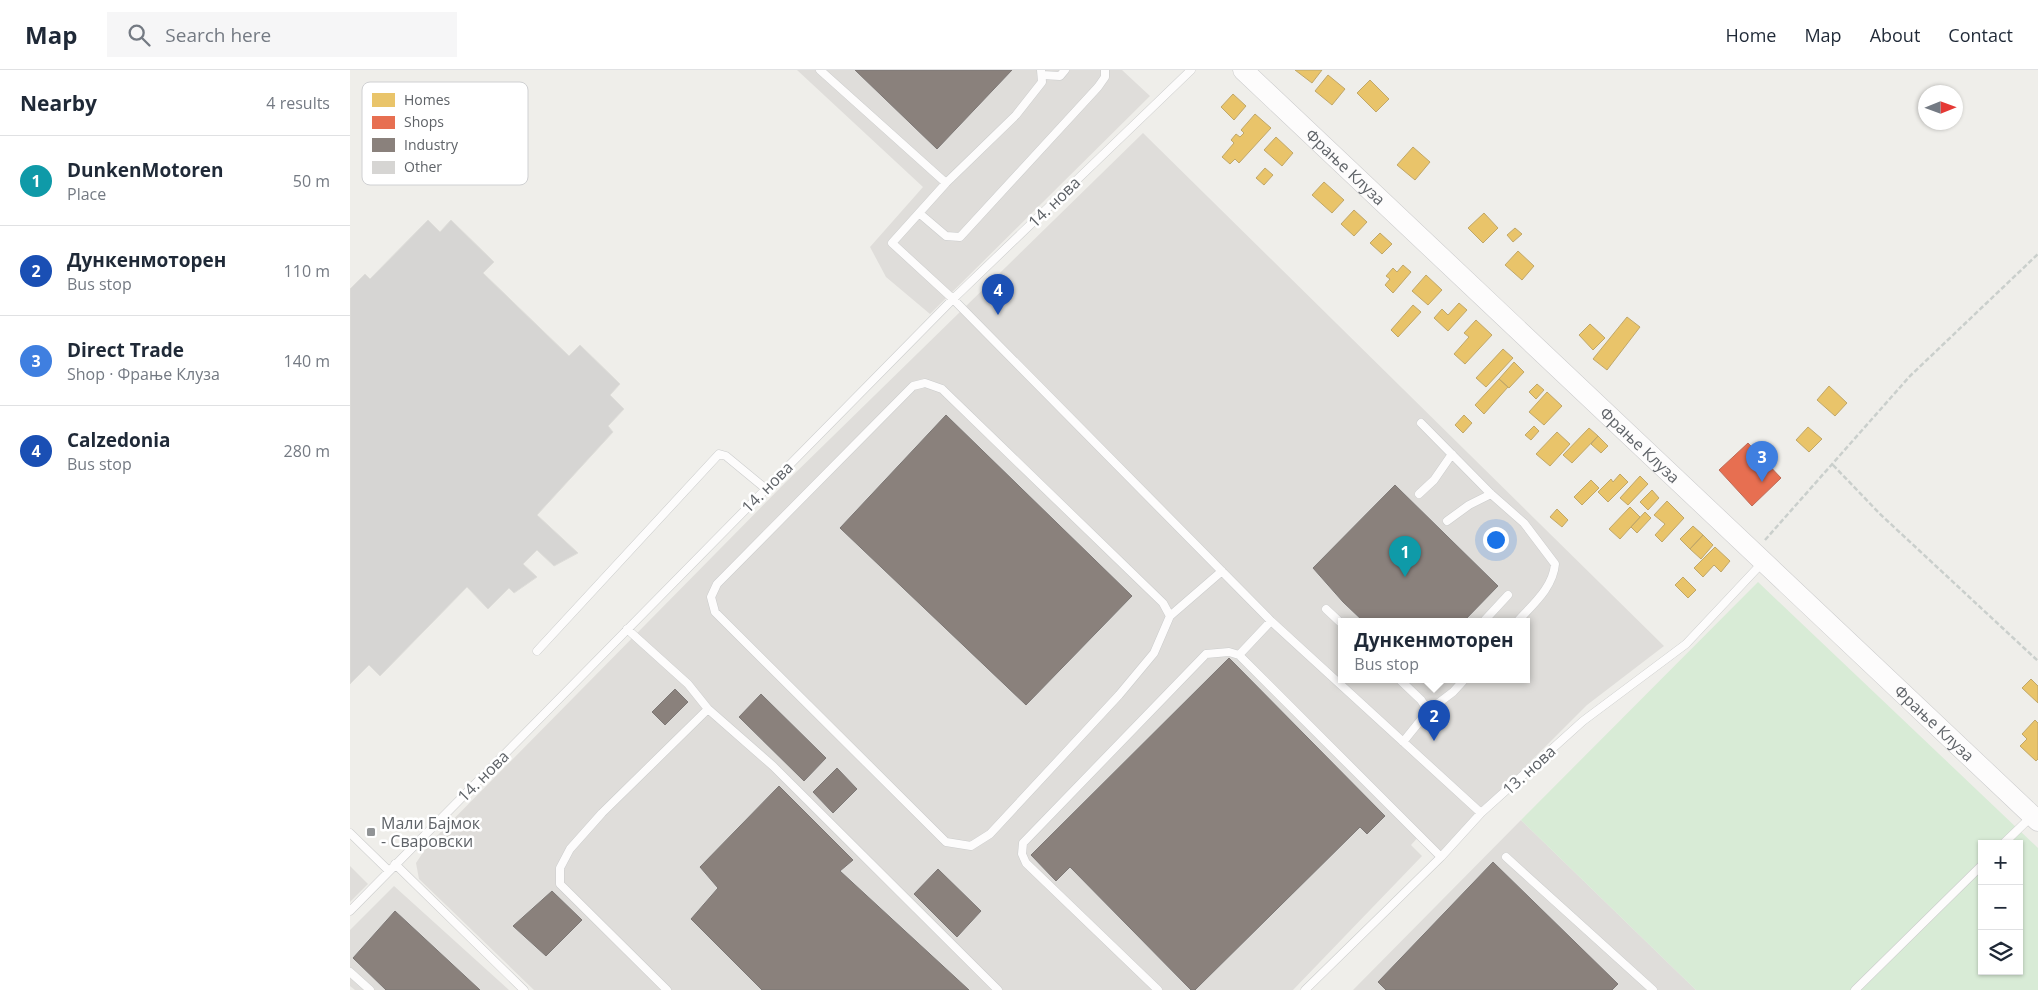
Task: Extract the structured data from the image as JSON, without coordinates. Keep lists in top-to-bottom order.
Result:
{
  "streets": {
    "main road": ["Фрање Клуза"],
    "lane": ["14. нова", "13. нова"]
  },
  "crossings": [
    ["Фрање Клуза", "13. нова"]
  ],
  "places": {
    "transit": ["Мали Бајмок - Сваровски"]
  },
  "legend": [
    "Homes",
    "Shops",
    "Industry",
    "Other"
  ],
  "north": "right",
  "page": {
    "header": "Map",
    "search": "Search here",
    "nav": [
      "Home",
      "Map",
      "About",
      "Contact"
    ],
    "heading": ["Nearby", "4 results"],
    "list": [
      {
        "mark": "1",
        "name": "DunkenMotoren",
        "note": "Place",
        "value": "50 m"
      },
      {
        "mark": "2",
        "name": "Дункенмоторен",
        "note": "Bus stop",
        "value": "110 m"
      },
      {
        "mark": "3",
        "name": "Direct Trade",
        "note": "Shop · Фрање Клуза",
        "value": "140 m"
      },
      {
        "mark": "4",
        "name": "Calzedonia",
        "note": "Bus stop",
        "value": "280 m"
      }
    ],
    "pins": [
      "4",
      "3",
      "1",
      "2"
    ],
    "popup": ["Дункенмоторен", "Bus stop"],
    "map_buttons": ["+", "−"]
  }
}
